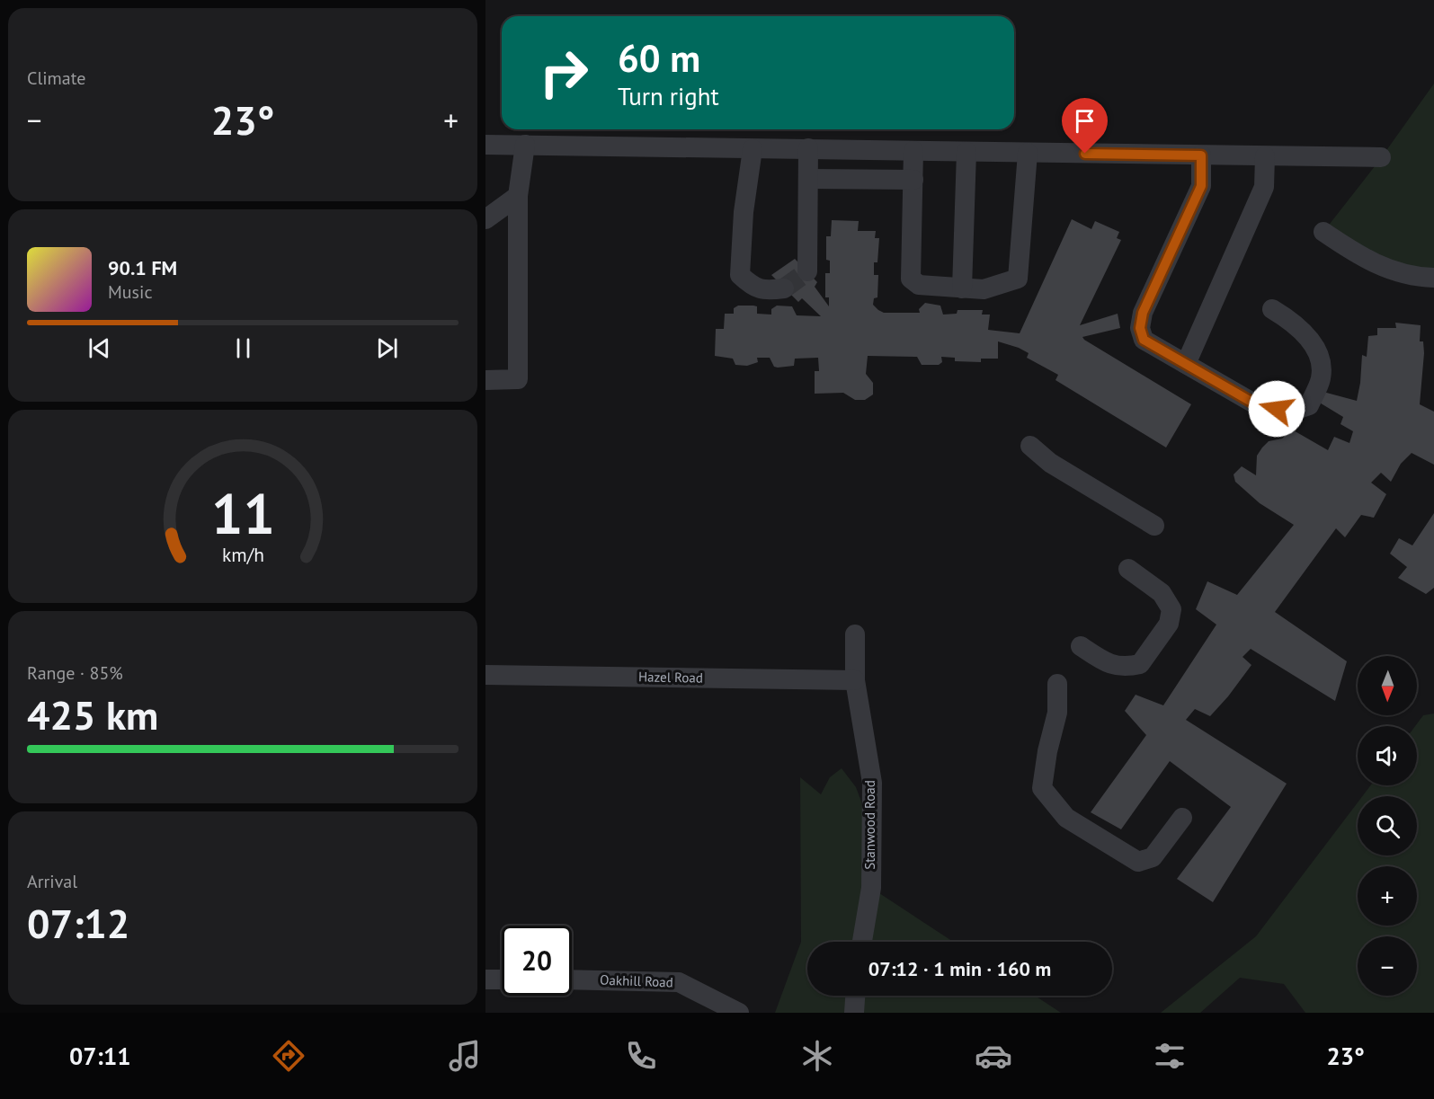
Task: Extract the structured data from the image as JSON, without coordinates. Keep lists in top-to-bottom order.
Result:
{
  "streets": {
    "street": ["Hazel Road", "Stanwood Road", "Oakhill Road"]
  },
  "crossings": [
    ["Hazel Road", "Stanwood Road"]
  ],
  "north": "bottom",
  "page": {
    "tile": [
      "Climate",
      ["Range · 85%", "425 km"],
      ["Arrival", "07:12"]
    ],
    "turn": ["60 m", "Turn right"],
    "heat": ["−", "23°", "+"],
    "song": ["90.1 FM", "Music"],
    "map_buttons": ["+", "−"],
    "limit": "20",
    "trip": "07:12 · 1 min · 160 m",
    "tabs": ["07:11", "23°"],
    "gauge": ["11", "km/h"]
  }
}
